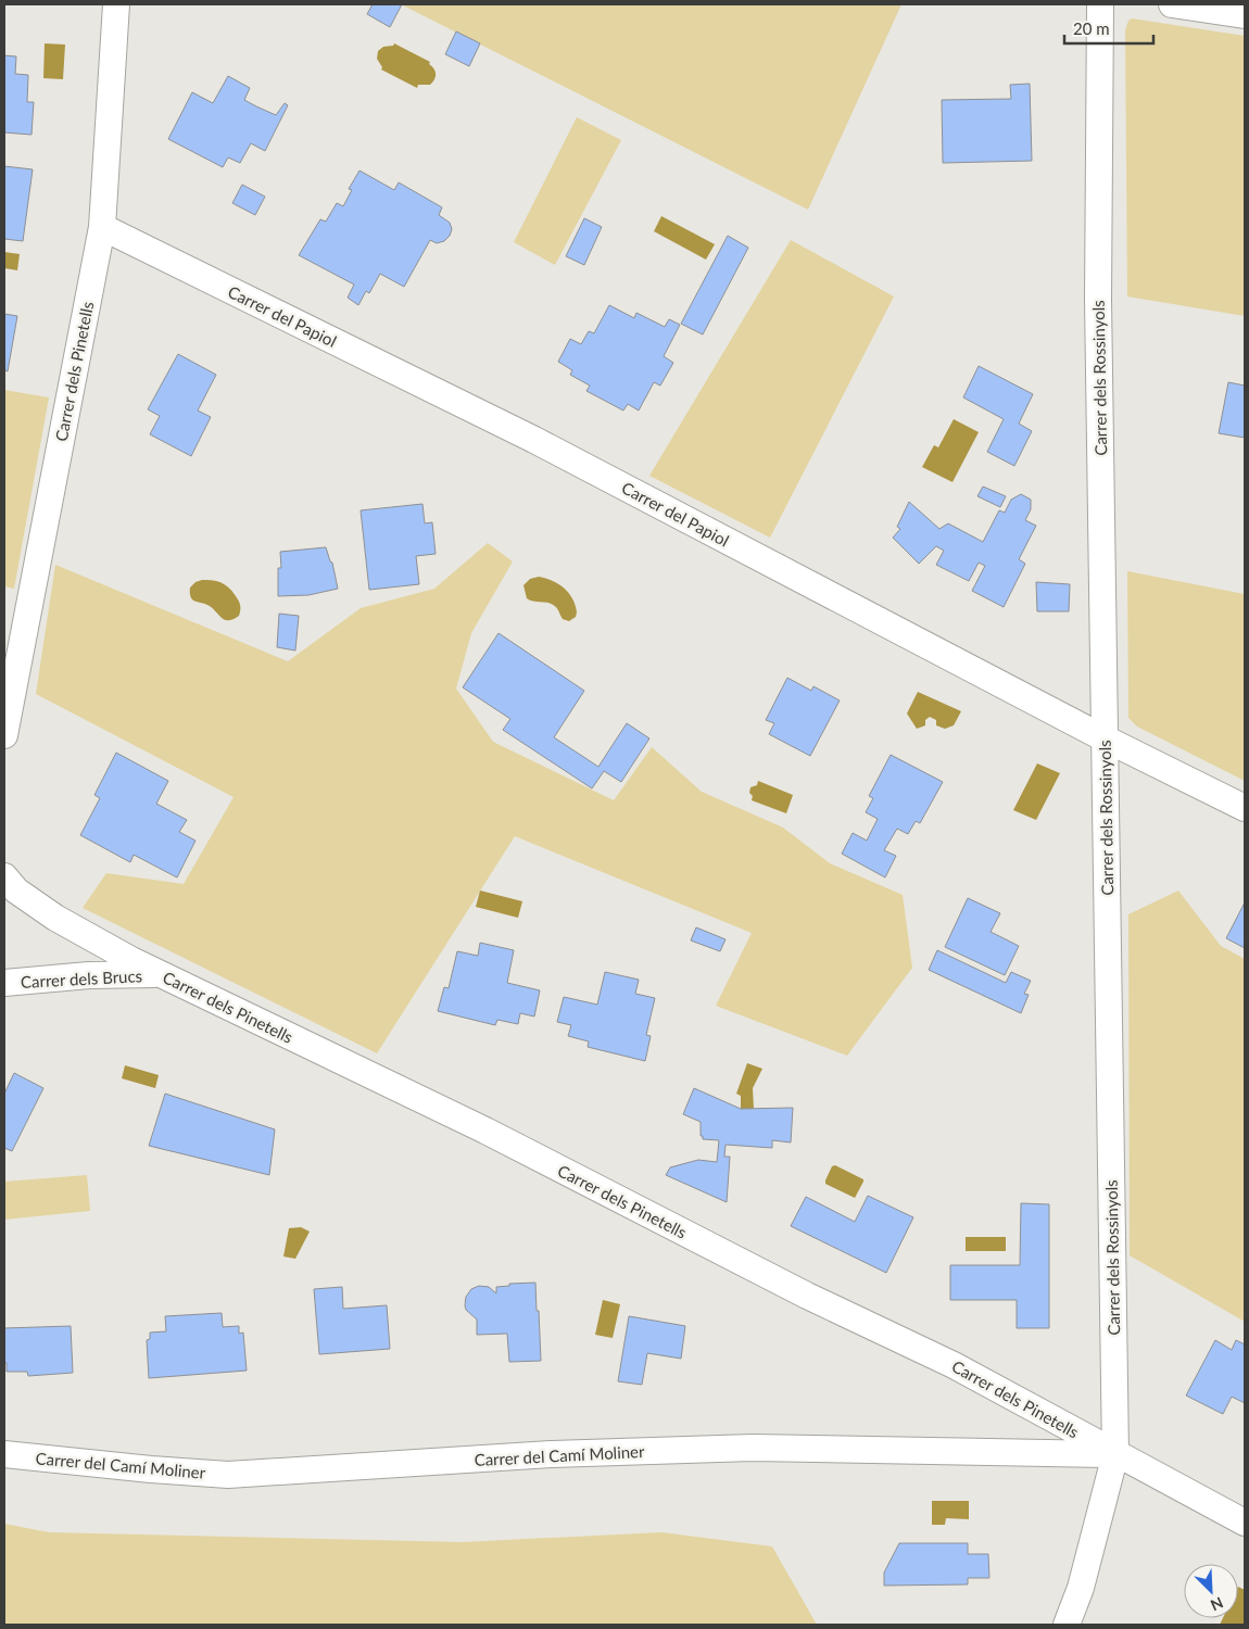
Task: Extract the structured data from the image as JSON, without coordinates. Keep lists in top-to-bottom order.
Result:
{
  "streets": {
    "street": [
      "Carrer del Papiol",
      "Carrer dels Pinetells",
      "Carrer dels Rossinyols",
      "Carrer dels Brucs",
      "Carrer del Camí Moliner"
    ]
  },
  "crossings": [
    ["Carrer del Papiol", "Carrer dels Pinetells"],
    ["Carrer del Papiol", "Carrer dels Rossinyols"],
    ["Carrer dels Pinetells", "Carrer dels Rossinyols"],
    ["Carrer dels Pinetells", "Carrer dels Brucs"],
    ["Carrer dels Pinetells", "Carrer del Camí Moliner"],
    ["Carrer dels Rossinyols", "Carrer del Camí Moliner"]
  ],
  "scale_bar": "20 m",
  "north": "bottom right"
}
